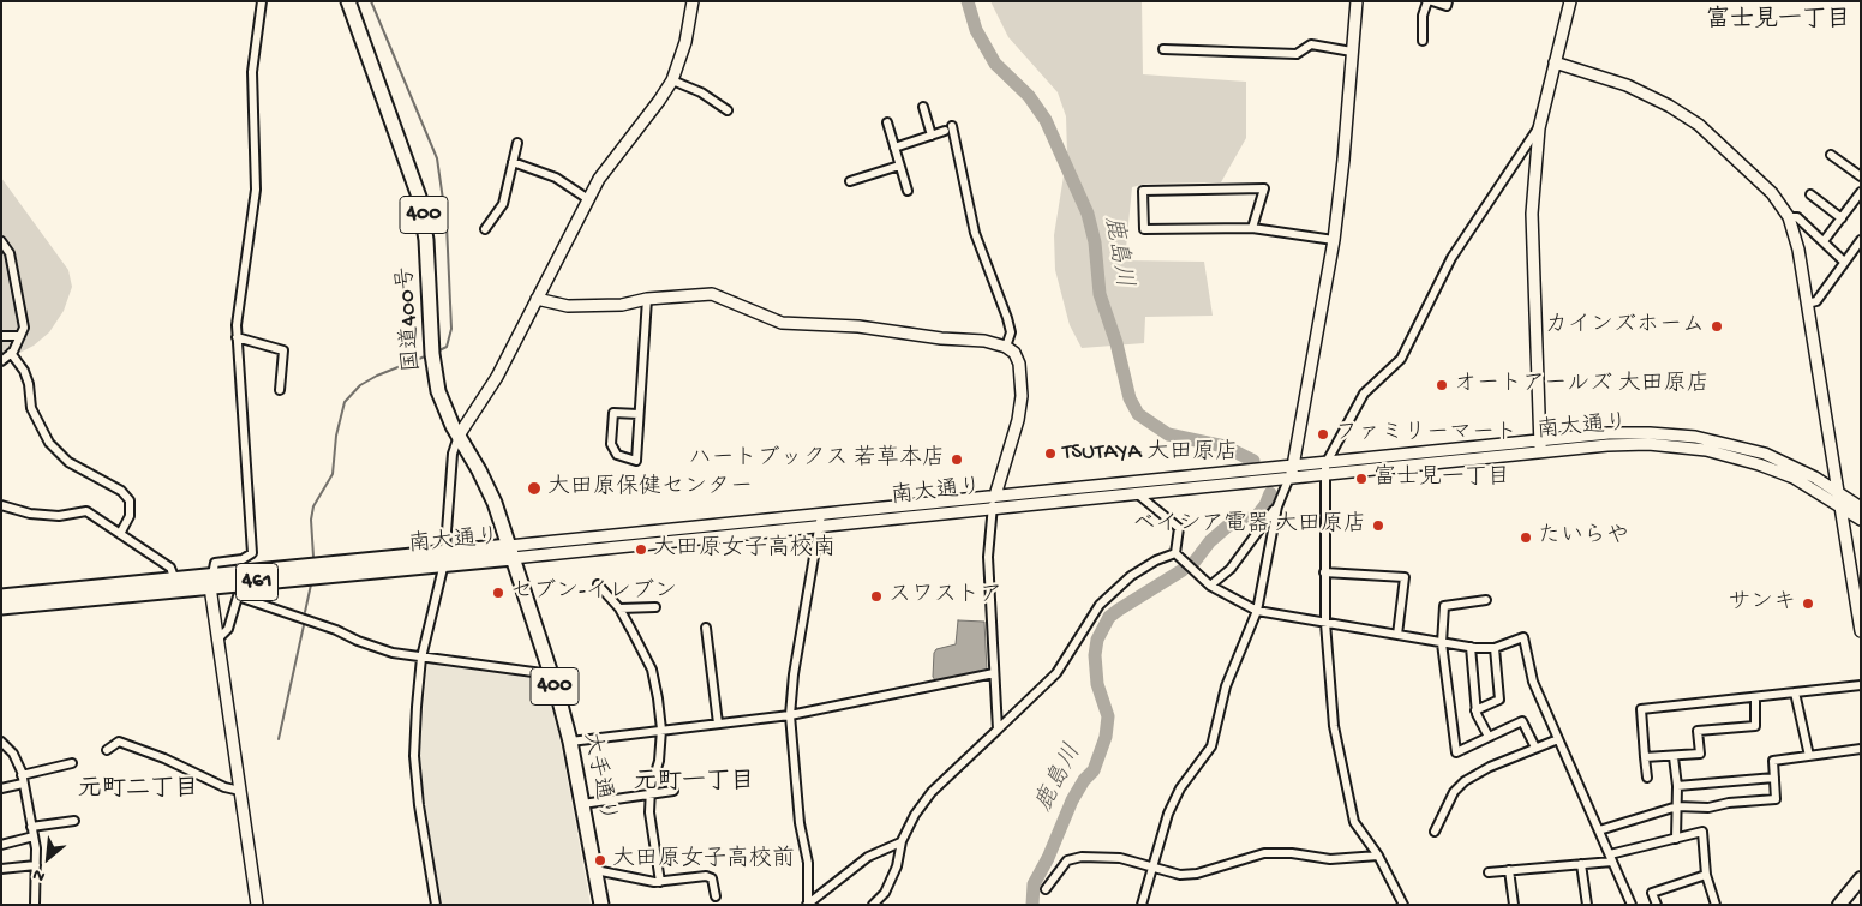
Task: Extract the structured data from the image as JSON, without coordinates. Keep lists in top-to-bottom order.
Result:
{
  "streets": {
    "highway": [
      "400",
      "国道400号",
      "南大通り",
      "461",
      "大手通り"
    ]
  },
  "crossings": [
    ["国道400号", "南大通り"],
    ["国道400号", "大手通り"],
    ["南大通り", "大手通り"]
  ],
  "districts": ["富士見一丁目", "元町一丁目", "元町二丁目"],
  "water": ["鹿島川"],
  "places": [
    "カインズホーム",
    "オートアールズ 大田原店",
    "ファミリーマート",
    "TSUTAYA 大田原店",
    "ハートブックス 若草本店",
    "富士見一丁目",
    "大田原保健センター",
    "ベイシア電器 大田原店",
    "たいらや",
    "大田原女子高校南",
    "セブン-イレブン",
    "スワストア",
    "サンキ",
    "大田原女子高校前"
  ],
  "north": "bottom left"
}
